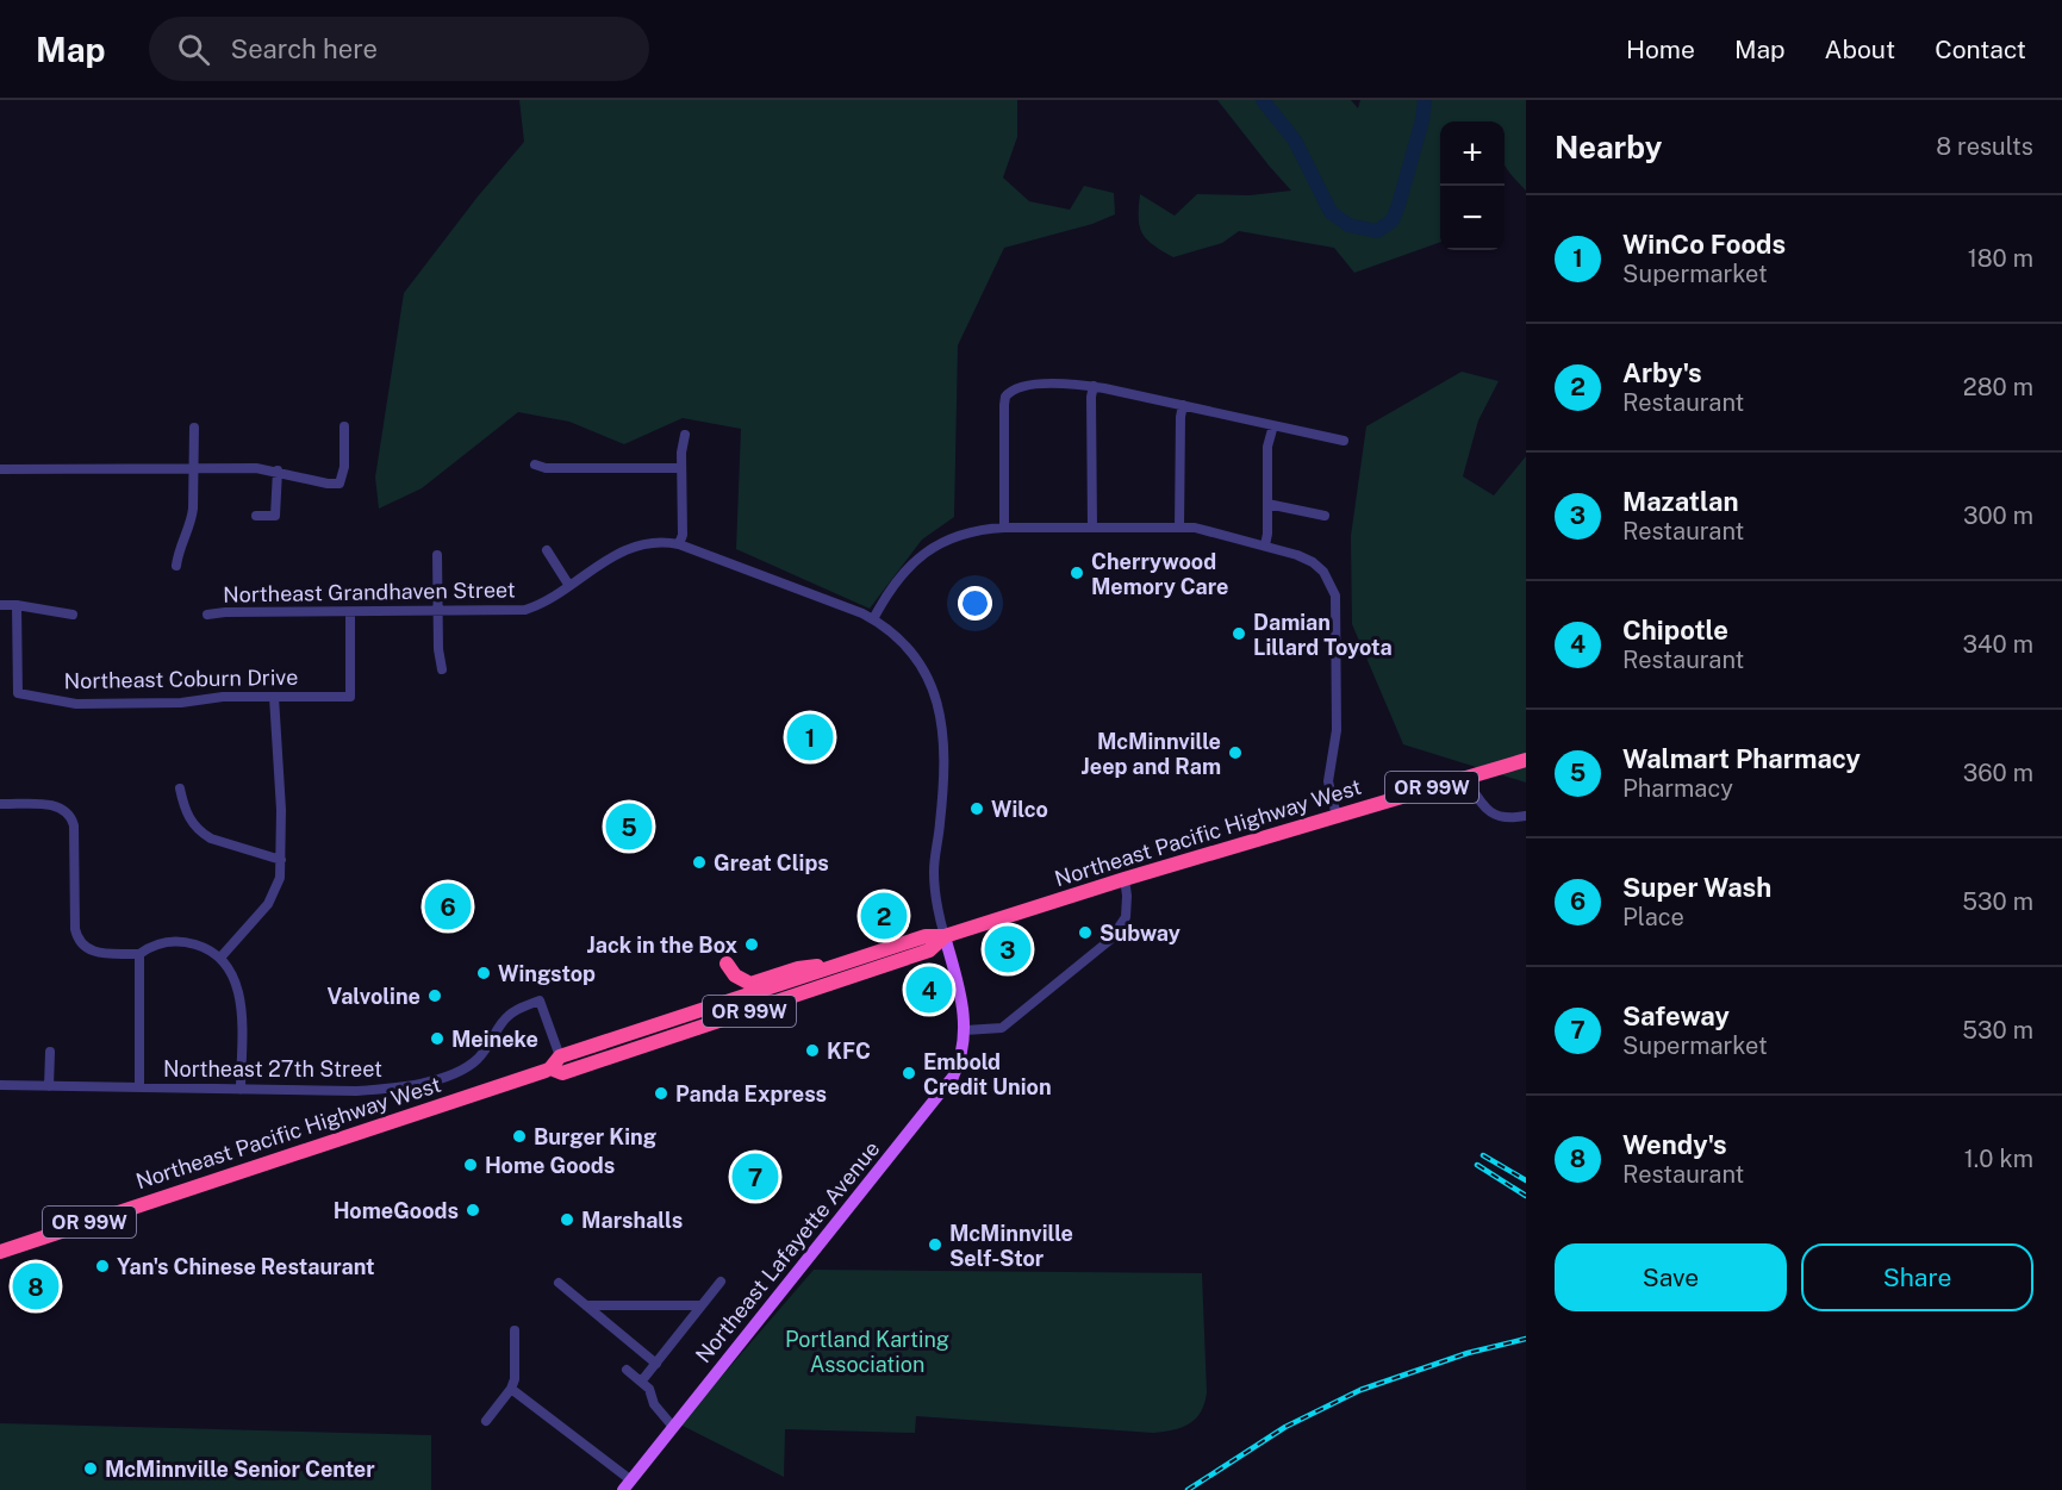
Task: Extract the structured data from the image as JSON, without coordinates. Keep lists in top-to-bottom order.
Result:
{
  "streets": {
    "highway": ["OR 99W", "Northeast Pacific Highway West"],
    "main road": ["Northeast Lafayette Avenue"],
    "street": ["Northeast Grandhaven Street", "Northeast Coburn Drive", "Northeast 27th Street"]
  },
  "crossings": [
    ["Northeast Grandhaven Street", "Northeast Coburn Drive"],
    ["Northeast Grandhaven Street", "Northeast Pacific Highway West"],
    ["Northeast Grandhaven Street", "Northeast Lafayette Avenue"],
    ["Northeast Pacific Highway West", "Northeast 27th Street"],
    ["Northeast Pacific Highway West", "Northeast Lafayette Avenue"]
  ],
  "parks": ["Portland Karting Association"],
  "places": [
    "Cherrywood Memory Care",
    "Damian Lillard Toyota",
    "McMinnville Jeep and Ram",
    "Wilco",
    "Great Clips",
    "Subway",
    "Jack in the Box",
    "Wingstop",
    "Valvoline",
    "Meineke",
    "KFC",
    "Embold Credit Union",
    "Panda Express",
    "Burger King",
    "Home Goods",
    "HomeGoods",
    "Marshalls",
    "McMinnville Self-Stor",
    "Yan's Chinese Restaurant",
    "McMinnville Senior Center"
  ],
  "page": {
    "header": "Map",
    "search": "Search here",
    "nav": [
      "Home",
      "Map",
      "About",
      "Contact"
    ],
    "heading": ["Nearby", "8 results"],
    "map_buttons": ["+", "−"],
    "list": [
      {
        "mark": "1",
        "name": "WinCo Foods",
        "note": "Supermarket",
        "value": "180 m"
      },
      {
        "mark": "2",
        "name": "Arby's",
        "note": "Restaurant",
        "value": "280 m"
      },
      {
        "mark": "3",
        "name": "Mazatlan",
        "note": "Restaurant",
        "value": "300 m"
      },
      {
        "mark": "4",
        "name": "Chipotle",
        "note": "Restaurant",
        "value": "340 m"
      },
      {
        "mark": "5",
        "name": "Walmart Pharmacy",
        "note": "Pharmacy",
        "value": "360 m"
      },
      {
        "mark": "6",
        "name": "Super Wash",
        "note": "Place",
        "value": "530 m"
      },
      {
        "mark": "7",
        "name": "Safeway",
        "note": "Supermarket",
        "value": "530 m"
      },
      {
        "mark": "8",
        "name": "Wendy's",
        "note": "Restaurant",
        "value": "1.0 km"
      }
    ],
    "pins": [
      "1",
      "5",
      "6",
      "2",
      "3",
      "4",
      "7",
      "8"
    ],
    "buttons": ["Save", "Share"]
  }
}
